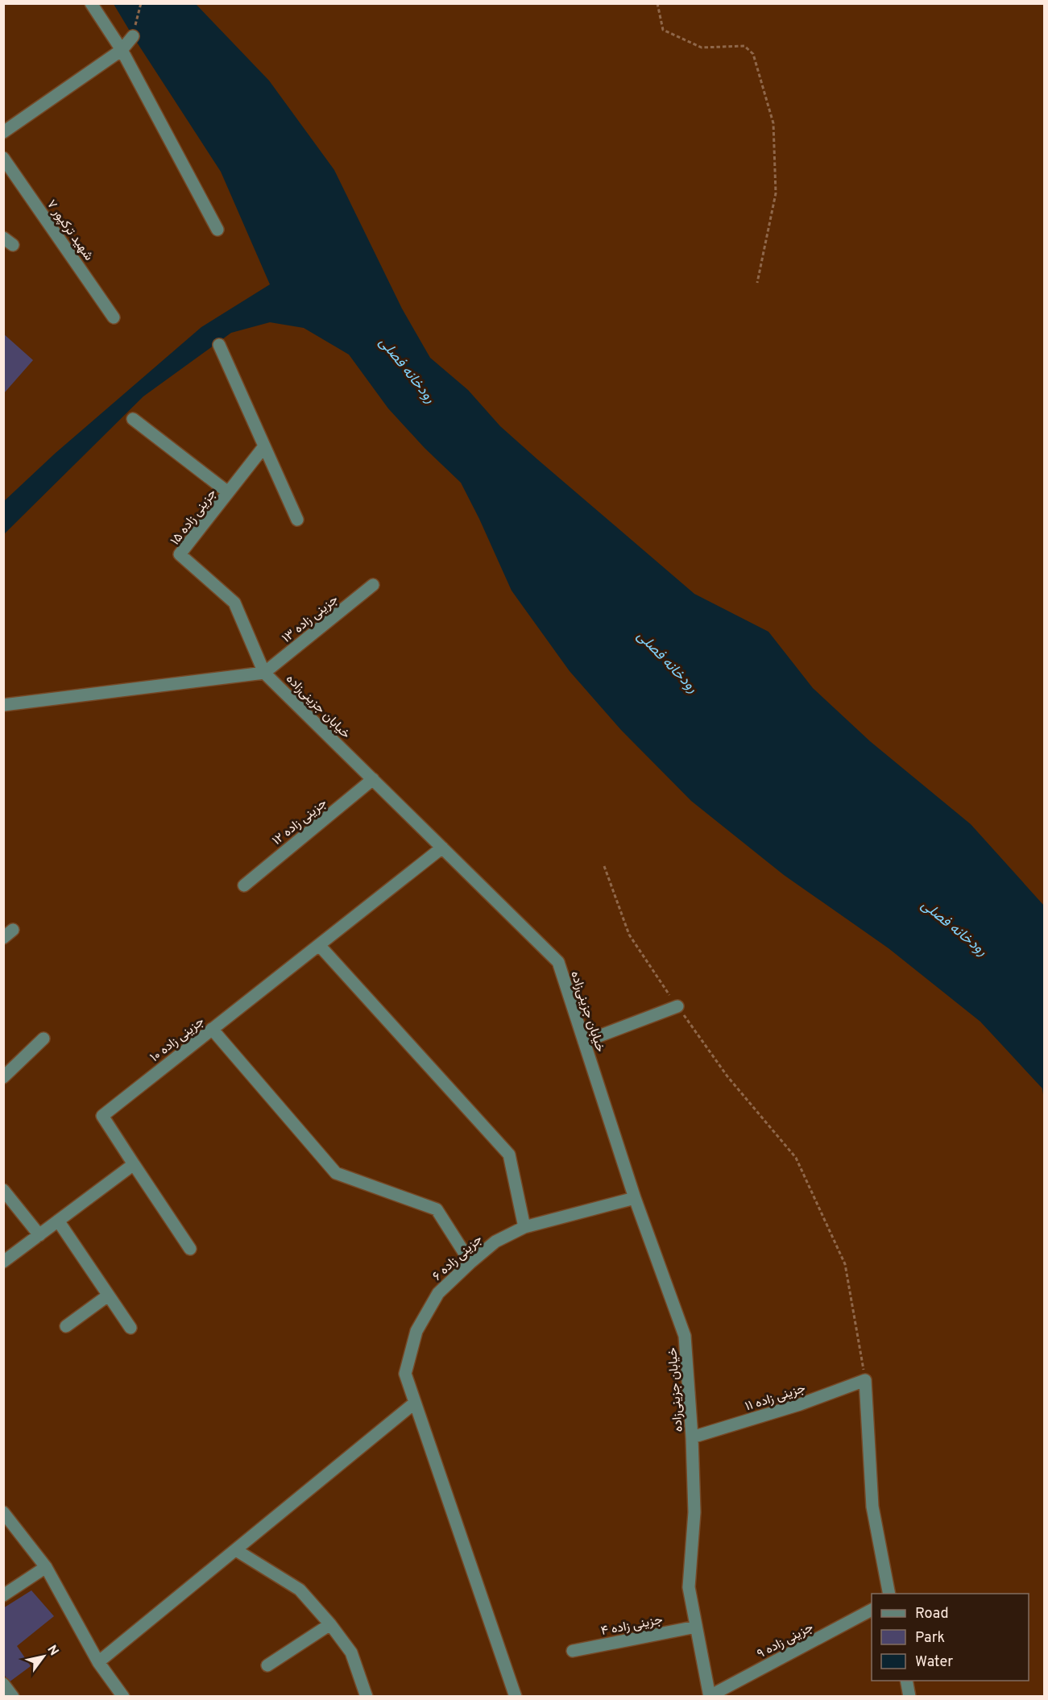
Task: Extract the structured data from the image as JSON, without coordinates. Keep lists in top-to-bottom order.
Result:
{
  "streets": {
    "street": [
      "شهید ترکپور ۷",
      "جزینی زاده ۱۵",
      "جزینی زاده ۱۳",
      "خیابان جزینی‌زاده",
      "جزینی زاده ۱۲",
      "جزینی زاده ۱۰",
      "جزینی زاده ۶",
      "جزینی زاده ۱۱",
      "جزینی زاده ۴",
      "جزینی زاده ۹"
    ]
  },
  "crossings": [
    ["جزینی زاده ۱۵", "جزینی زاده ۱۳"],
    ["جزینی زاده ۱۵", "خیابان جزینی‌زاده"],
    ["جزینی زاده ۱۳", "خیابان جزینی‌زاده"],
    ["خیابان جزینی‌زاده", "جزینی زاده ۱۲"],
    ["خیابان جزینی‌زاده", "جزینی زاده ۱۰"],
    ["خیابان جزینی‌زاده", "جزینی زاده ۶"],
    ["خیابان جزینی‌زاده", "جزینی زاده ۱۱"],
    ["خیابان جزینی‌زاده", "جزینی زاده ۴"],
    ["خیابان جزینی‌زاده", "جزینی زاده ۹"]
  ],
  "water": ["رودخانه فصلی"],
  "legend": ["Road", "Park", "Water"],
  "north": "top right"
}
